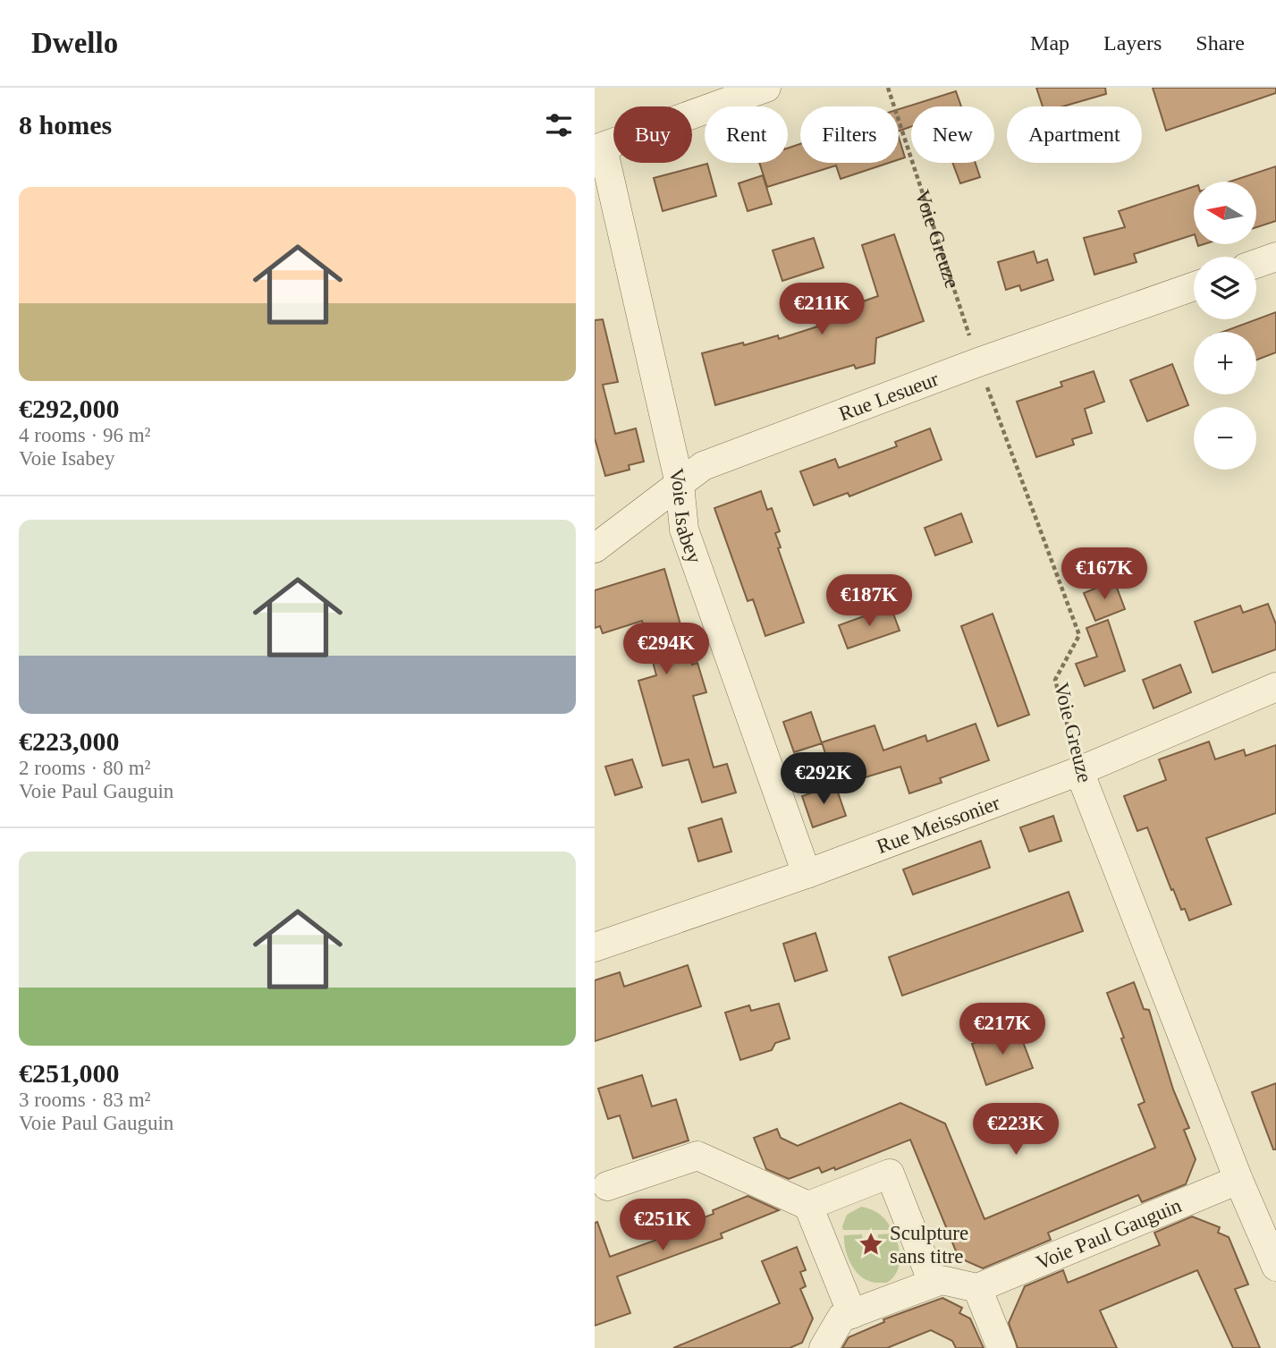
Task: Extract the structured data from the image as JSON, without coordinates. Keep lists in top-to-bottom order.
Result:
{
  "streets": {
    "street": [
      "Voie Greuze",
      "Rue Lesueur",
      "Voie Isabey",
      "Rue Meissonier",
      "Voie Paul Gauguin"
    ]
  },
  "crossings": [
    ["Voie Greuze", "Rue Lesueur"],
    ["Voie Greuze", "Rue Meissonier"],
    ["Voie Greuze", "Voie Paul Gauguin"],
    ["Rue Lesueur", "Voie Isabey"],
    ["Voie Isabey", "Rue Meissonier"]
  ],
  "places": {
    "place": ["Sculpture sans titre"]
  },
  "north": "left",
  "page": {
    "header": "Dwello",
    "nav": ["Map", "Layers", "Share"],
    "heading": "8 homes",
    "chip": [
      "Buy",
      "Rent",
      "Filters",
      "New",
      "Apartment"
    ],
    "list": [
      {
        "name": "€292,000",
        "note": "4 rooms · 96 m² · Voie Isabey"
      },
      {
        "name": "€223,000",
        "note": "2 rooms · 80 m² · Voie Paul Gauguin"
      },
      {
        "name": "€251,000",
        "note": "3 rooms · 83 m² · Voie Paul Gauguin"
      }
    ],
    "map_buttons": ["+", "−"],
    "price": [
      "€211K",
      "€167K",
      "€187K",
      "€294K",
      "€292K",
      "€217K",
      "€223K",
      "€251K"
    ]
  }
}
